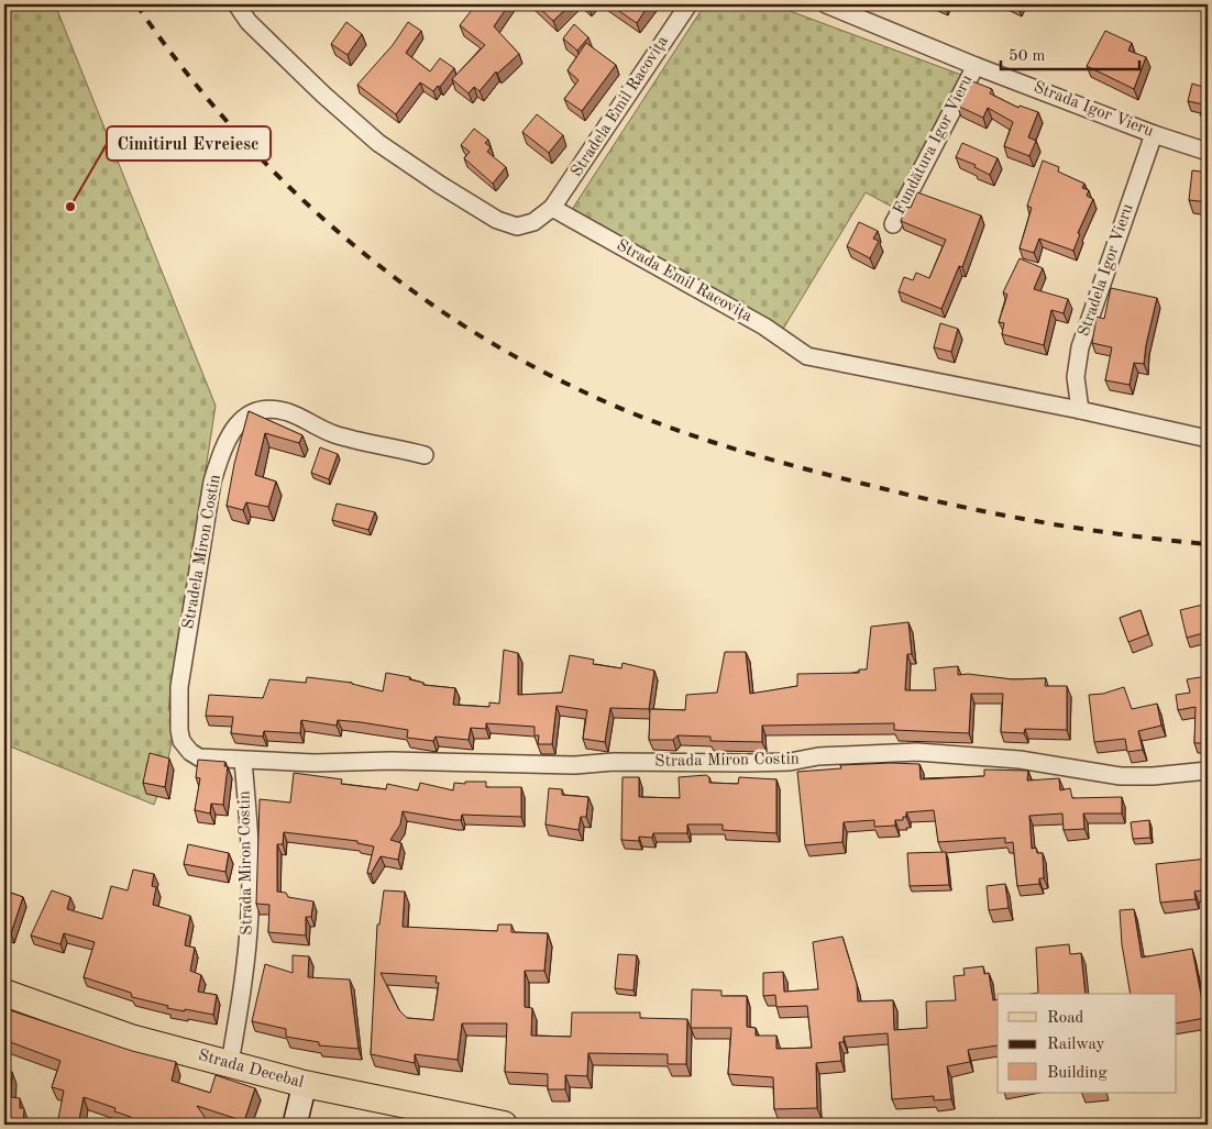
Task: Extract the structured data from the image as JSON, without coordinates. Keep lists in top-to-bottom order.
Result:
{
  "streets": {
    "main road": ["Strada Decebal"],
    "street": [
      "Stradela Emil Racovița",
      "Strada Igor Vieru",
      "Fundătura Igor Vieru",
      "Stradela Igor Vieru",
      "Strada Emil Racovița",
      "Stradela Miron Costin",
      "Strada Miron Costin"
    ]
  },
  "crossings": [
    ["Stradela Emil Racovița", "Strada Emil Racovița"],
    ["Strada Igor Vieru", "Fundătura Igor Vieru"],
    ["Strada Igor Vieru", "Stradela Igor Vieru"],
    ["Stradela Igor Vieru", "Strada Emil Racovița"],
    ["Stradela Miron Costin", "Strada Miron Costin"],
    ["Strada Miron Costin", "Strada Decebal"]
  ],
  "places": ["Cimitirul Evreiesc"],
  "legend": ["Road", "Railway", "Building"],
  "scale_bar": "50 m"
}
